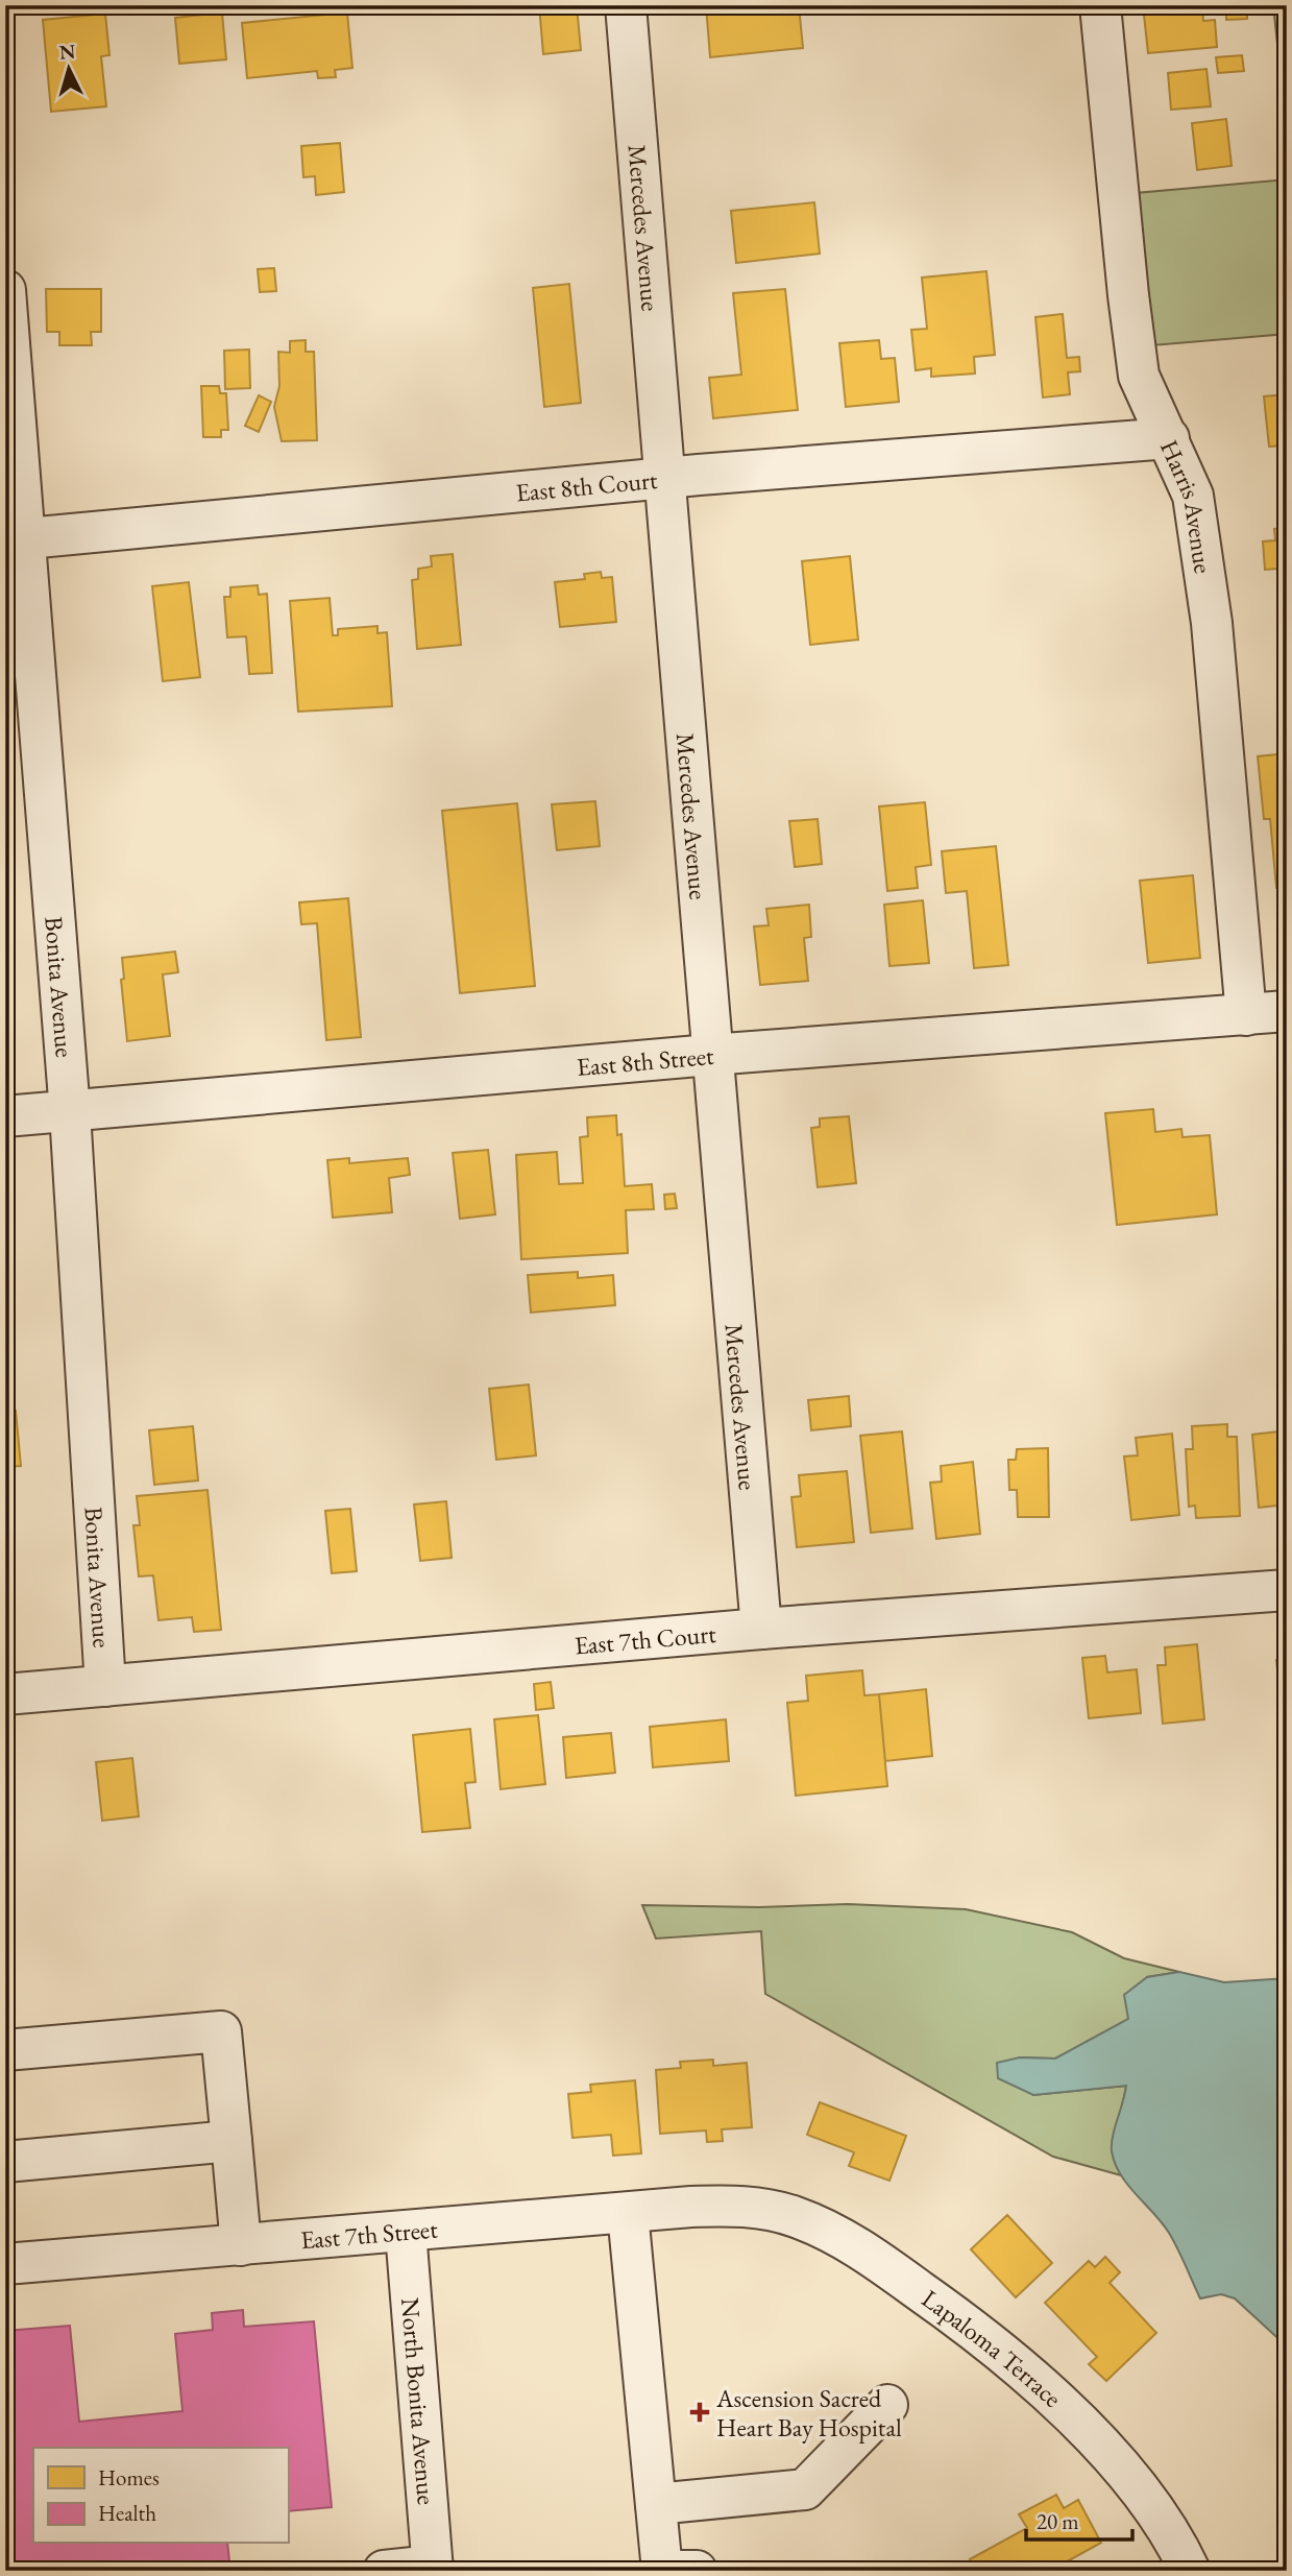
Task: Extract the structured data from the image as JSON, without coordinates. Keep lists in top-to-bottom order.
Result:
{
  "streets": {
    "street": [
      "Mercedes Avenue",
      "East 8th Court",
      "Harris Avenue",
      "Bonita Avenue",
      "East 8th Street",
      "East 7th Court",
      "East 7th Street",
      "Lapaloma Terrace",
      "North Bonita Avenue"
    ]
  },
  "crossings": [
    ["Mercedes Avenue", "East 8th Court"],
    ["Mercedes Avenue", "East 8th Street"],
    ["Mercedes Avenue", "East 7th Court"],
    ["East 8th Court", "Harris Avenue"],
    ["East 8th Court", "Bonita Avenue"],
    ["Harris Avenue", "East 8th Street"],
    ["Bonita Avenue", "East 8th Street"],
    ["Bonita Avenue", "East 7th Court"],
    ["East 7th Street", "Lapaloma Terrace"],
    ["East 7th Street", "North Bonita Avenue"]
  ],
  "places": {
    "health": ["Ascension Sacred Heart Bay Hospital"]
  },
  "legend": ["Homes", "Health"],
  "scale_bar": "20 m",
  "north": "top"
}
